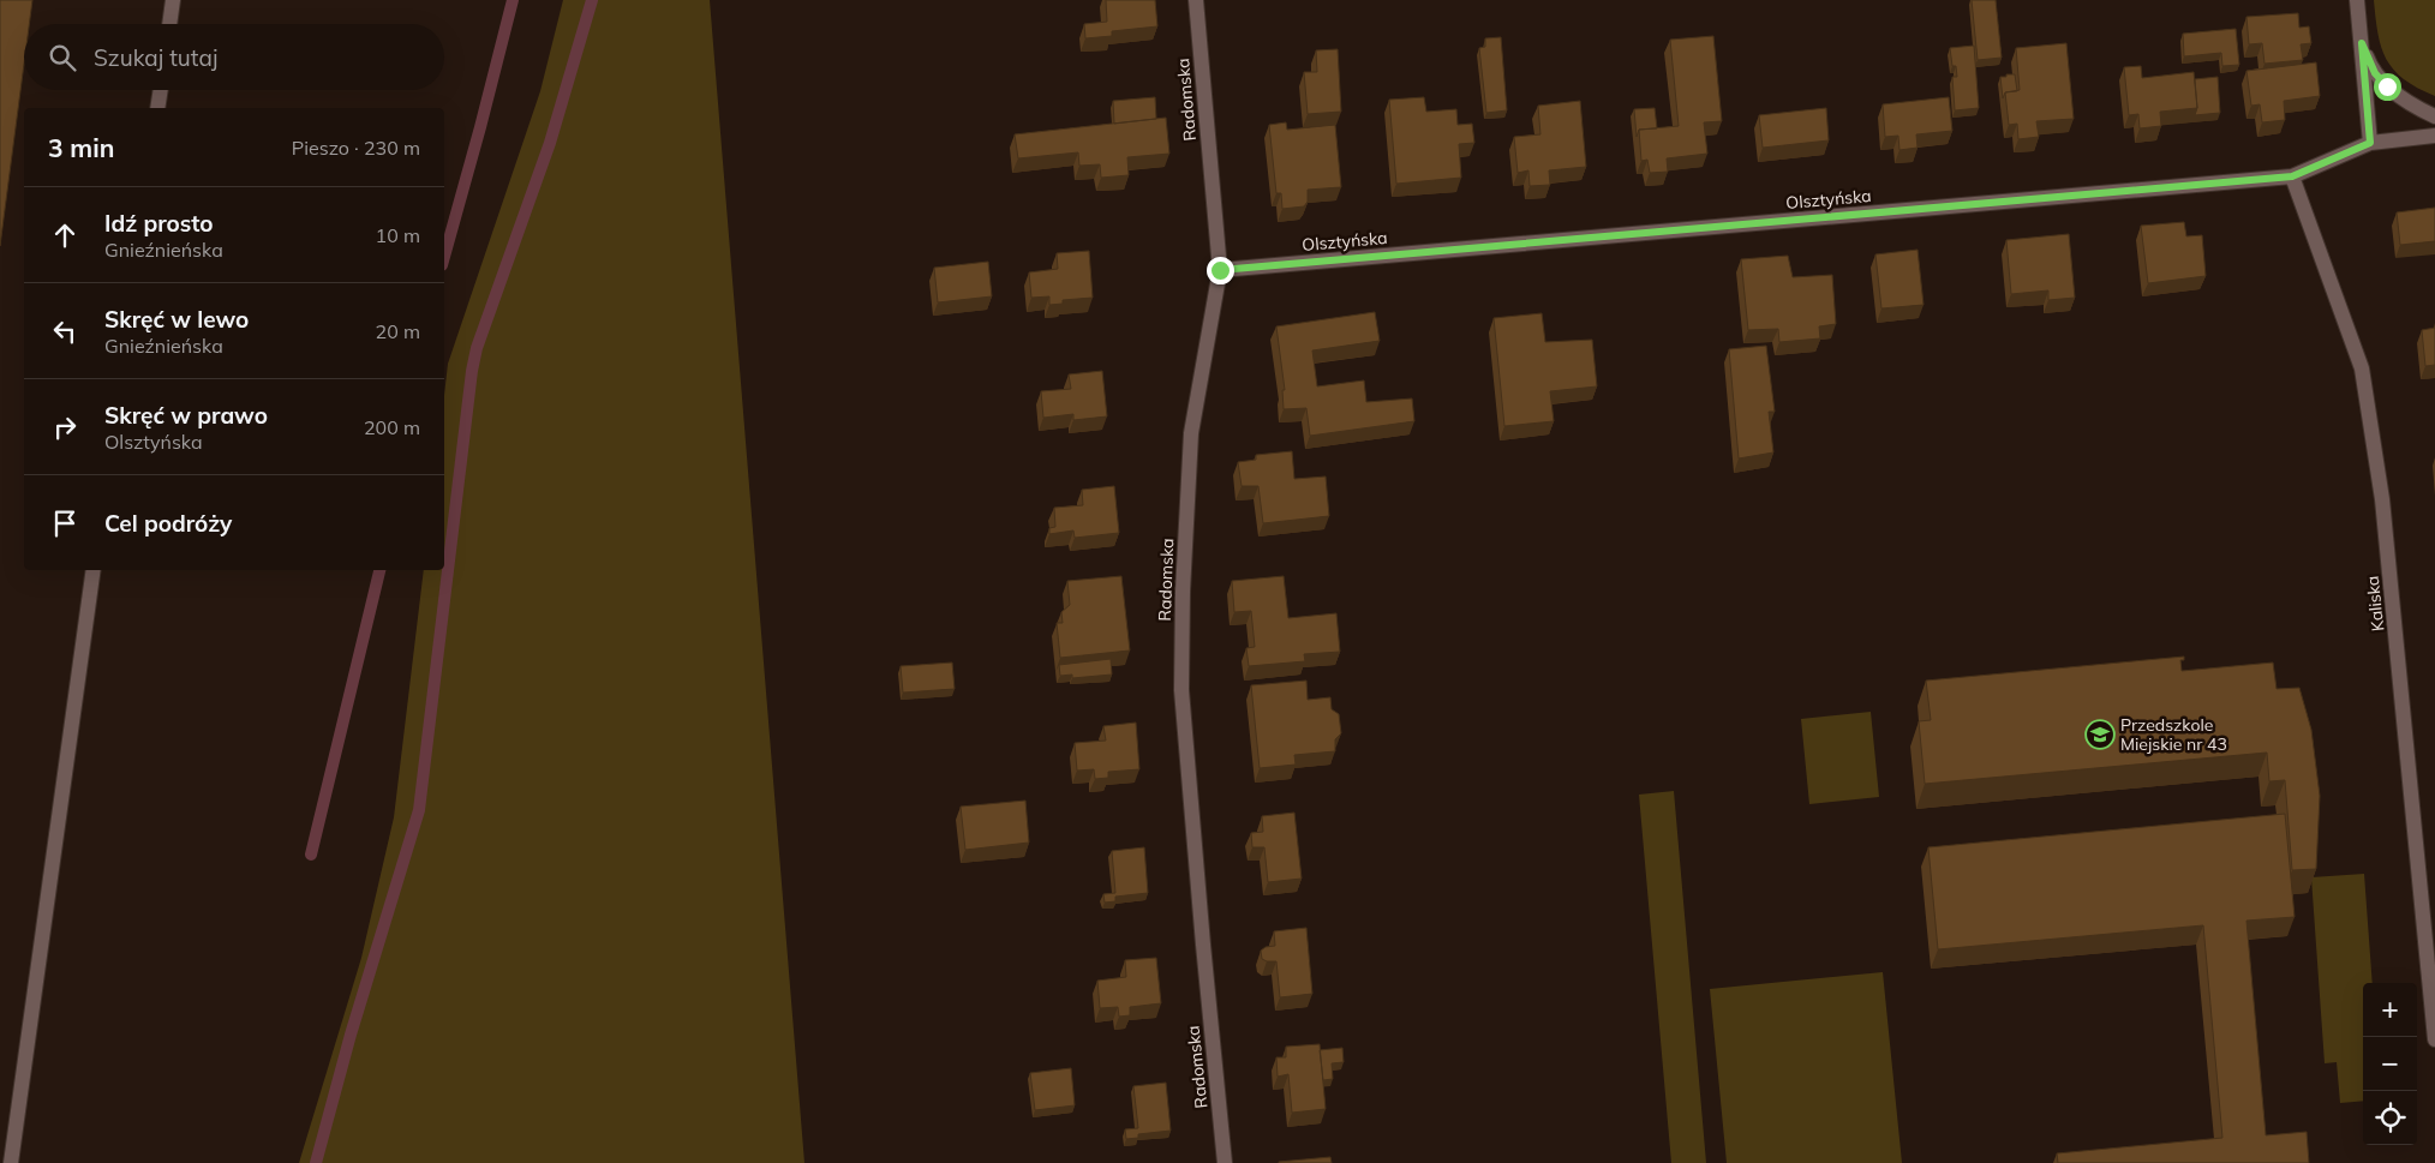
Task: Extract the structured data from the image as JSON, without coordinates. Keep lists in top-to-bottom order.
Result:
{
  "streets": {
    "street": ["Radomska", "Olsztyńska", "Kaliska"]
  },
  "crossings": [
    ["Radomska", "Olsztyńska"],
    ["Olsztyńska", "Kaliska"]
  ],
  "places": {
    "school or university": ["Przedszkole Miejskie nr 43"]
  },
  "page": {
    "search": "Szukaj tutaj",
    "heading": ["3 min", "Pieszo · 230 m"],
    "list": [
      ["Idź prosto", "Gnieźnieńska", "10 m"],
      ["Skręć w lewo", "Gnieźnieńska", "20 m"],
      ["Skręć w prawo", "Olsztyńska", "200 m"],
      "Cel podróży"
    ],
    "map_buttons": ["+", "−"]
  }
}
